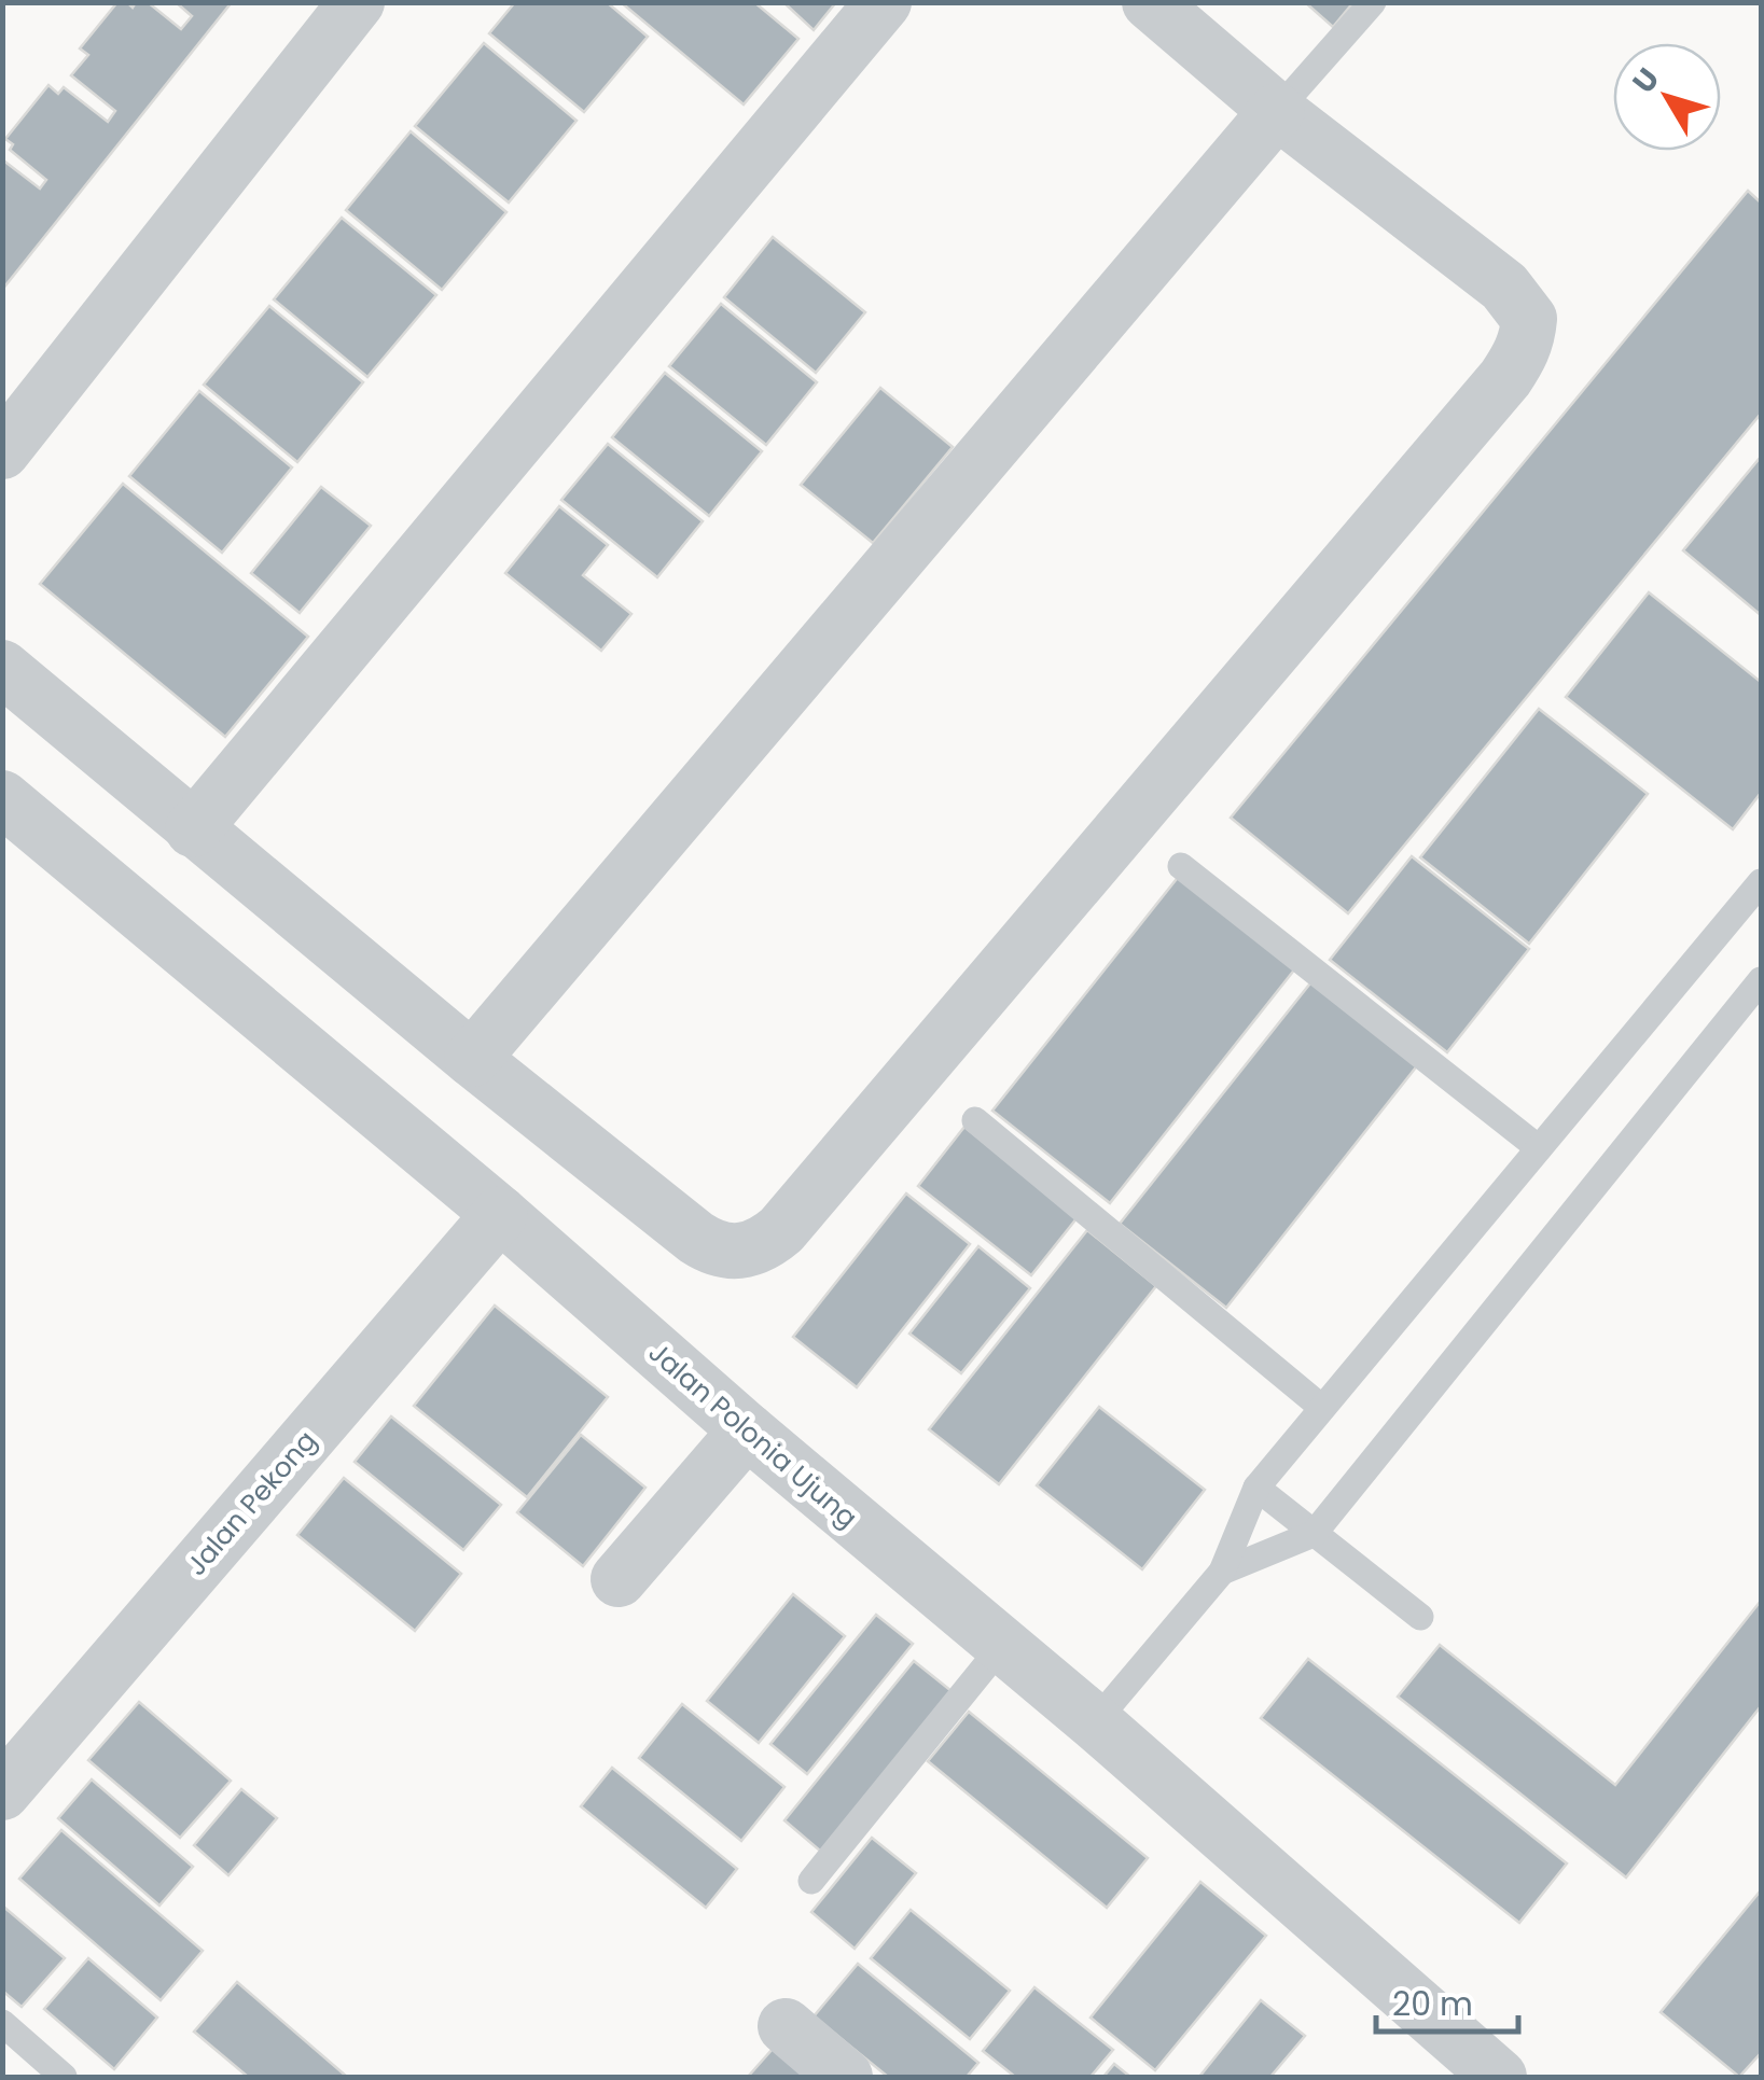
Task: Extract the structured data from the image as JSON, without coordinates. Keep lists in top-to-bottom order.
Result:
{
  "streets": {
    "street": ["Jalan Polonia Ujung", "Jalan Pekong"]
  },
  "crossings": [
    ["Jalan Polonia Ujung", "Jalan Pekong"]
  ],
  "scale_bar": "20 m",
  "north": "top left"
}
